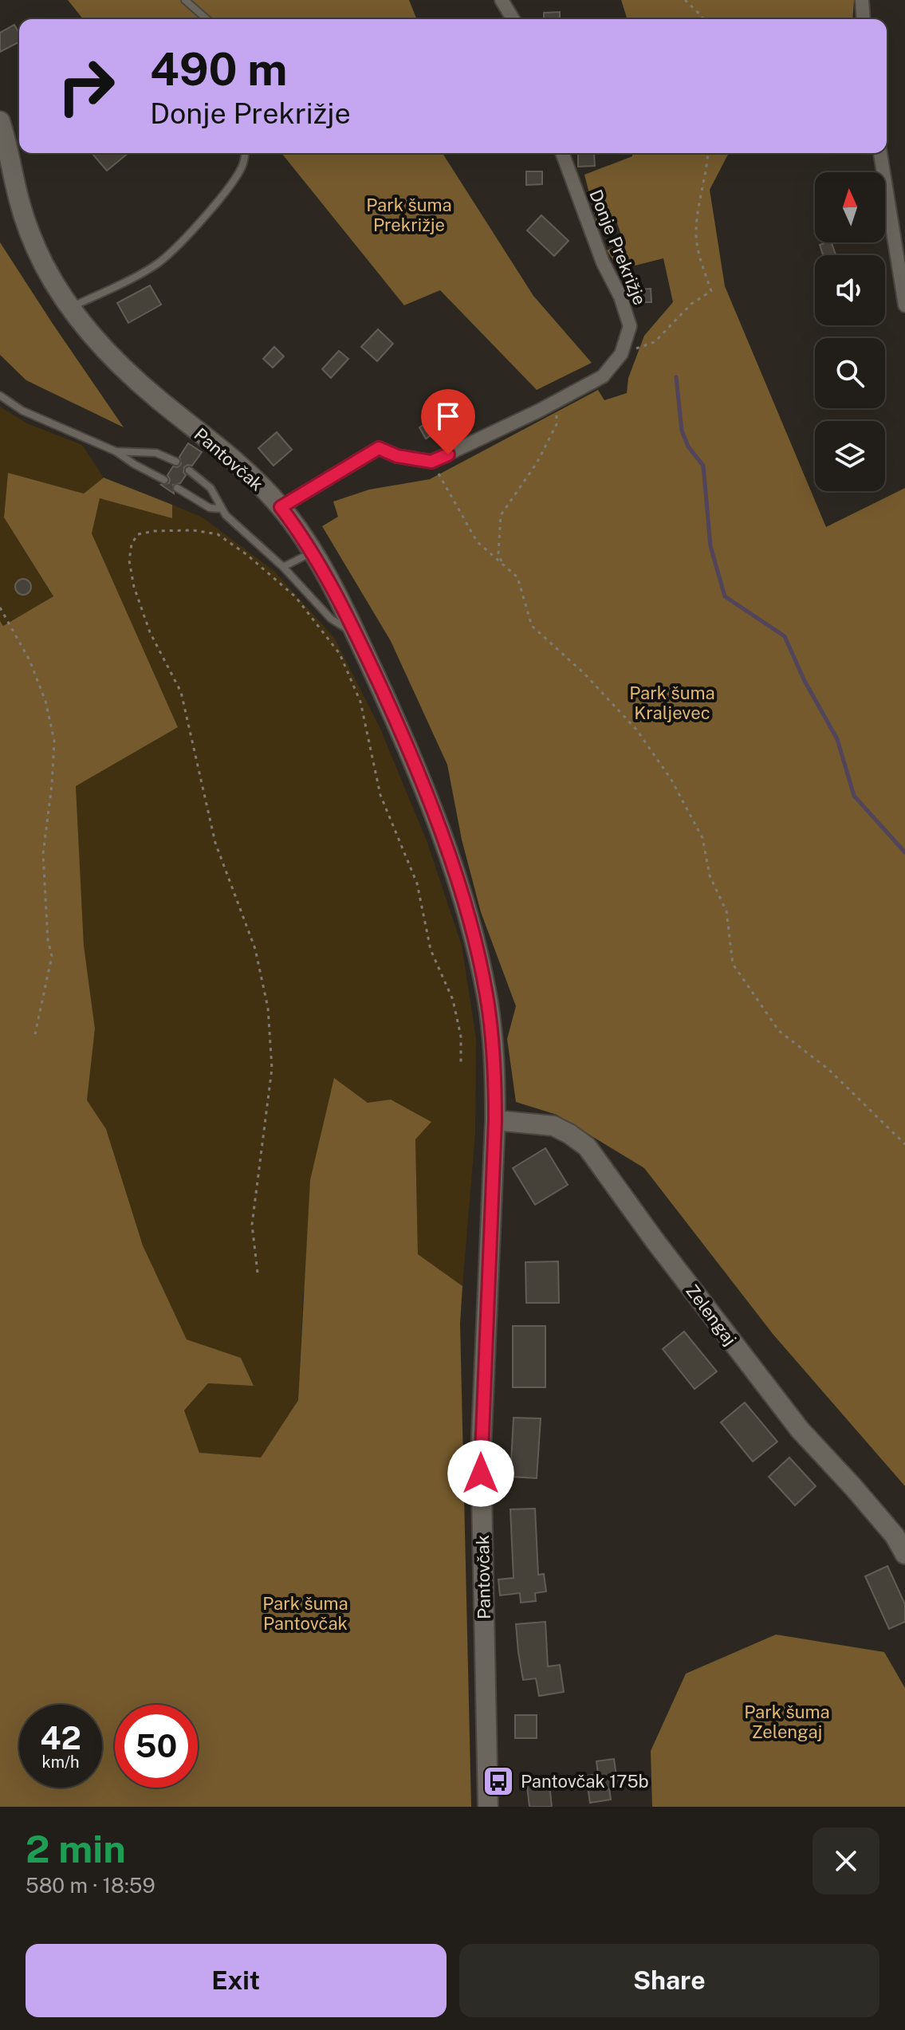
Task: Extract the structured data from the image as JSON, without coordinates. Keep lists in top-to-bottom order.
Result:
{
  "streets": {
    "main road": ["Pantovčak", "Zelengaj"],
    "street": ["Donje Prekrižje"]
  },
  "crossings": [
    ["Pantovčak", "Zelengaj"]
  ],
  "parks": [
    "Park šuma Prekrižje",
    "Park šuma Kraljevec",
    "Park šuma Pantovčak",
    "Park šuma Zelengaj"
  ],
  "places": {
    "bus stop": ["Pantovčak 175b"]
  },
  "north": "top",
  "page": {
    "turn": ["490 m", "Donje Prekrižje"],
    "speed": "42 km/h",
    "limit": "50",
    "heading": ["2 min", "580 m · 18:59"],
    "buttons": ["Exit", "Share"]
  }
}
